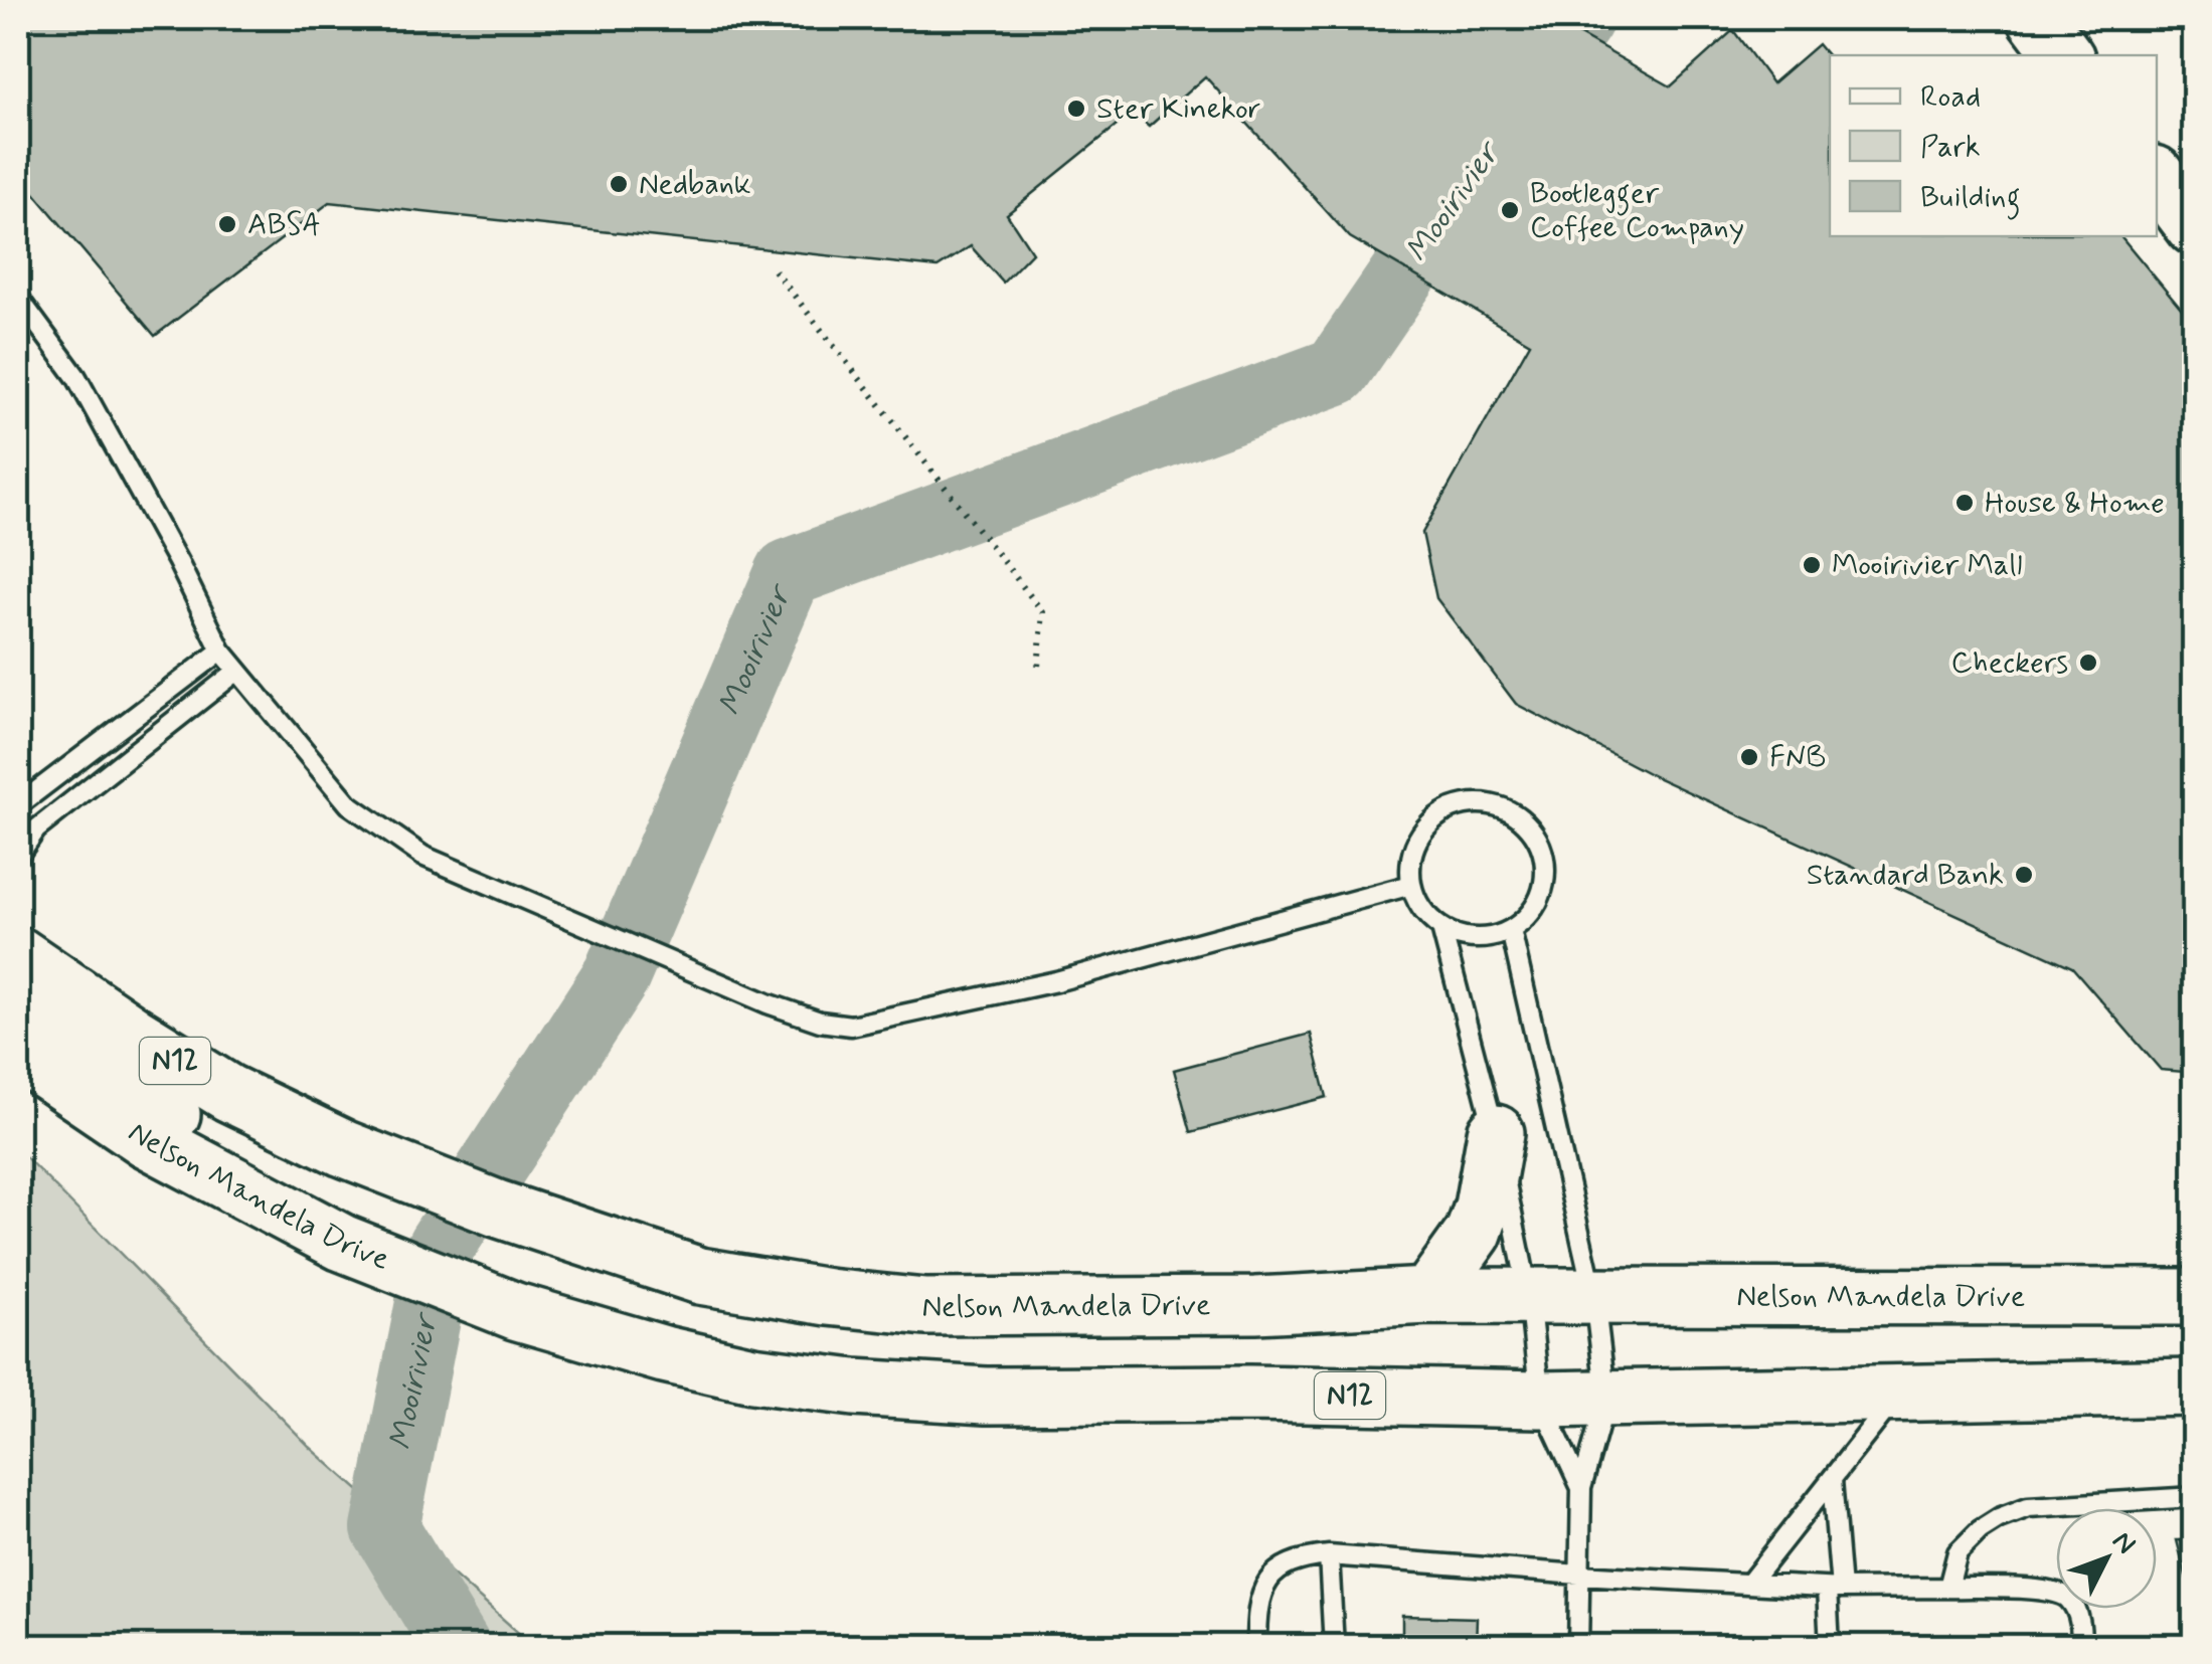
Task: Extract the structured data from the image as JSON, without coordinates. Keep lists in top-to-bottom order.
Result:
{
  "streets": {
    "main road": ["N12", "Nelson Mandela Drive"]
  },
  "water": ["Mooirivier"],
  "places": [
    "Ster Kinekor",
    "Nedbank",
    "Bootlegger Coffee Company",
    "ABSA",
    "House & Home",
    "Mooirivier Mall",
    "Checkers",
    "FNB",
    "Standard Bank"
  ],
  "legend": ["Road", "Park", "Building"],
  "north": "top right"
}
